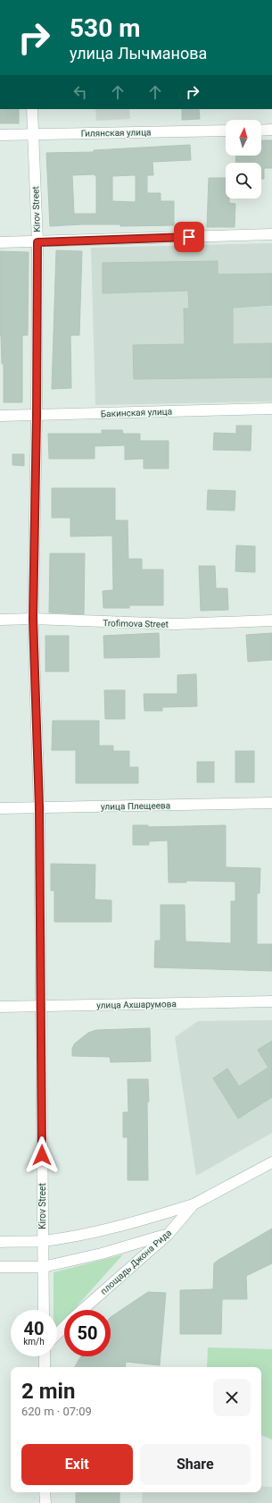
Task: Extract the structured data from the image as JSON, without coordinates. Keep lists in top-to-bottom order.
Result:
{
  "streets": {
    "street": [
      "Гилянская улица",
      "Kirov Street",
      "Бакинская улица",
      "Trofimova Street",
      "улица Плещеева",
      "улица Ахшарумова",
      "площадь Джона Рида"
    ]
  },
  "crossings": [
    ["Гилянская улица", "Kirov Street"],
    ["Kirov Street", "Бакинская улица"],
    ["Kirov Street", "Trofimova Street"],
    ["Kirov Street", "улица Плещеева"],
    ["Kirov Street", "улица Ахшарумова"]
  ],
  "north": "top",
  "page": {
    "turn": ["530 m", "улица Лычманова"],
    "speed": "40 km/h",
    "limit": "50",
    "heading": ["2 min", "620 m · 07:09"],
    "buttons": ["Exit", "Share"]
  }
}
